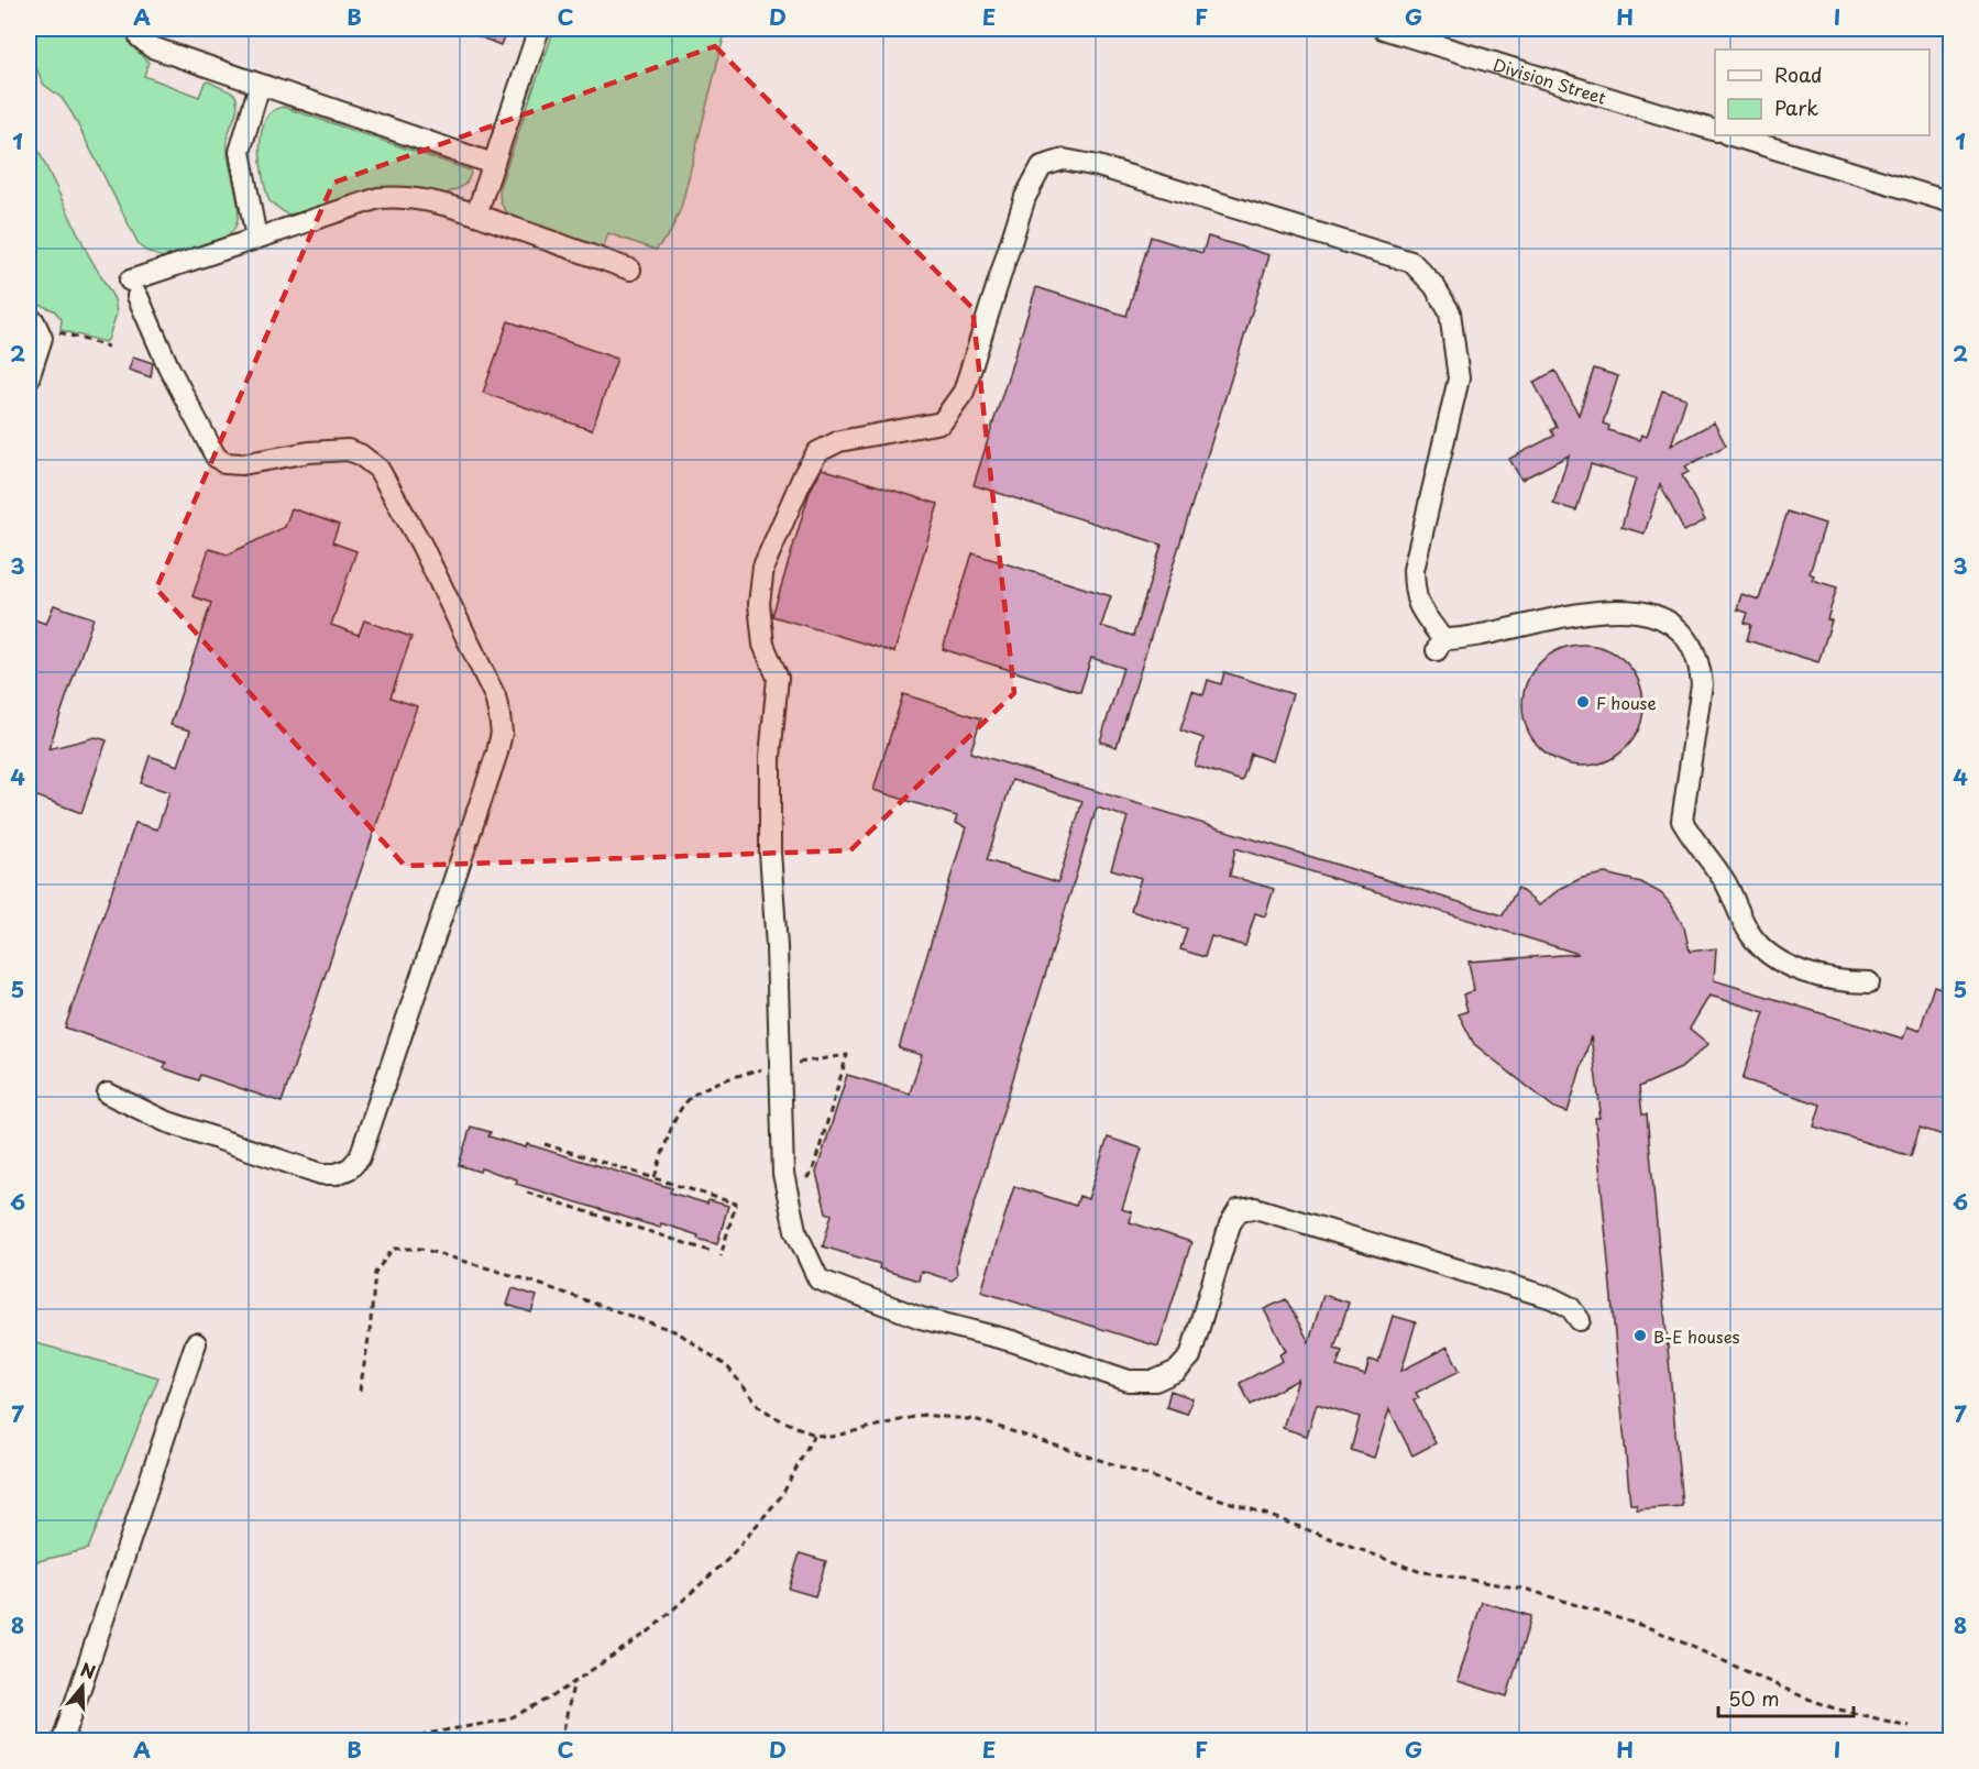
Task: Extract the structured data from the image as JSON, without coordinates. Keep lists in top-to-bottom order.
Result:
{
  "streets": {
    "street": ["Division Street"]
  },
  "places": ["F house", "B-E houses"],
  "legend": ["Road", "Park"],
  "scale_bar": "50 m",
  "north": "top",
  "grid": {
    "columns": [
      "A",
      "B",
      "C",
      "D",
      "E",
      "F",
      "G",
      "H",
      "I"
    ],
    "rows": [
      "1",
      "2",
      "3",
      "4",
      "5",
      "6",
      "7",
      "8"
    ]
  }
}
